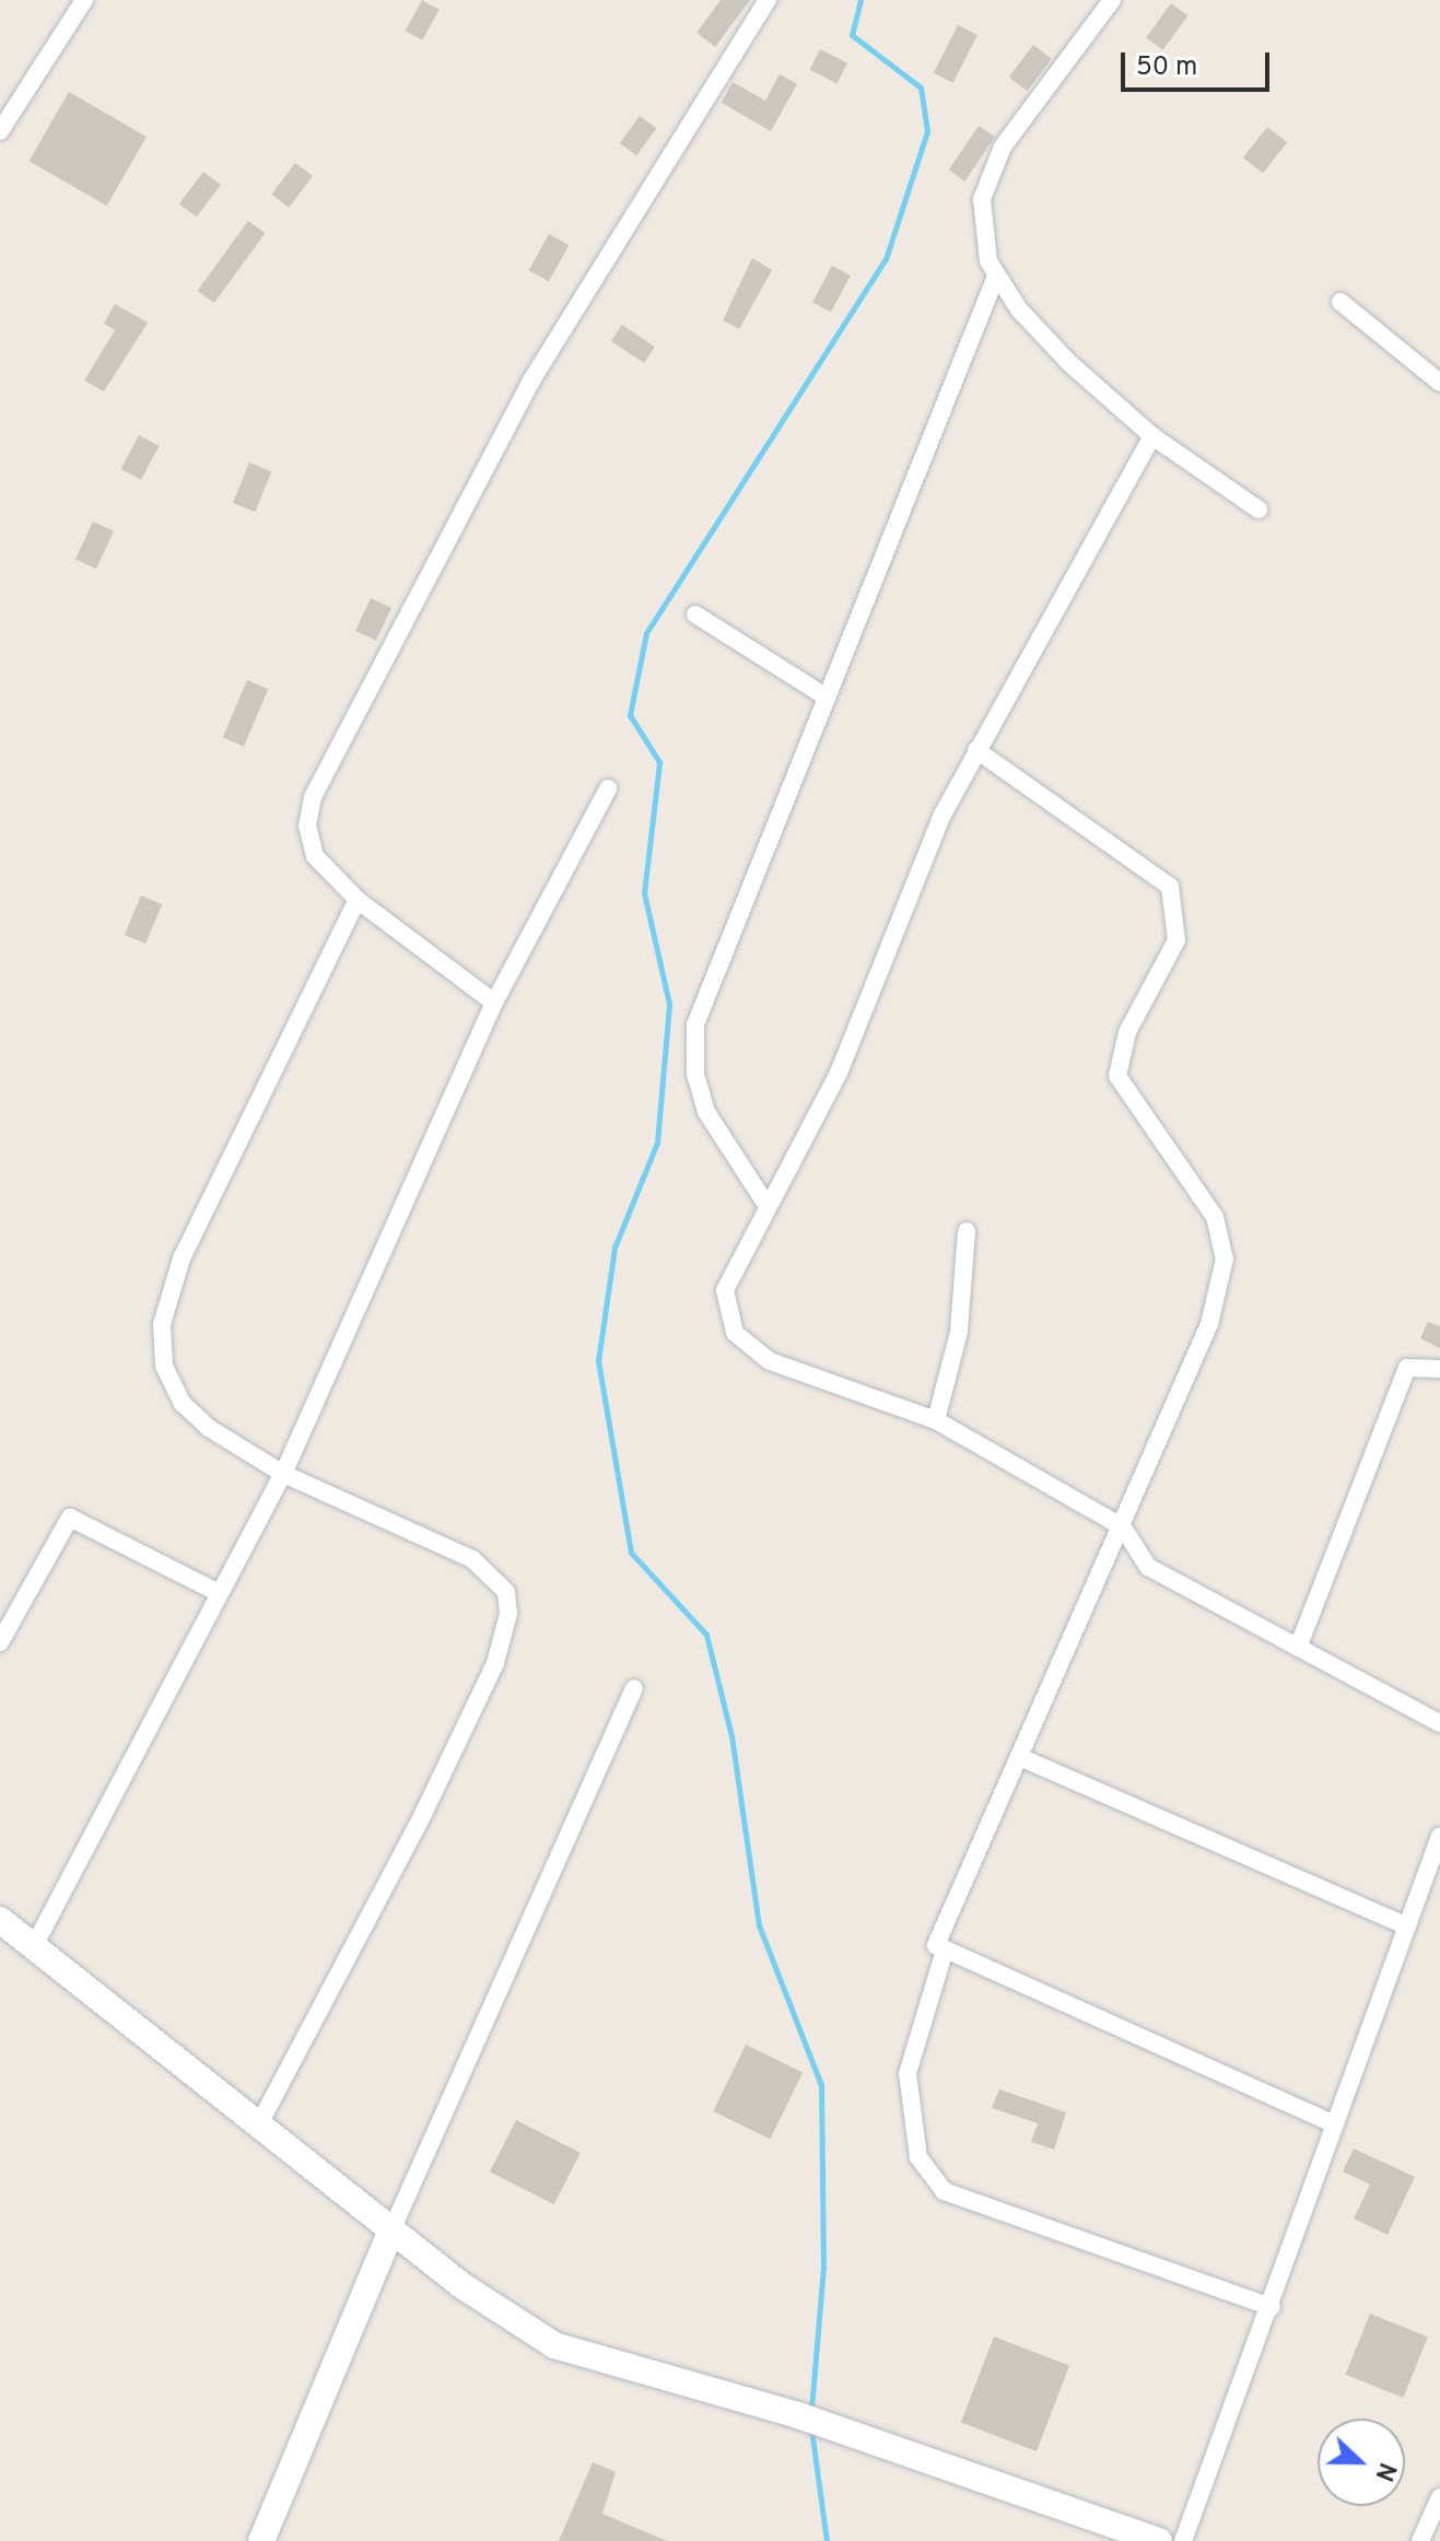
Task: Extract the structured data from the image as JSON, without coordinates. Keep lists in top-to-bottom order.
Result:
{
  "scale_bar": "50 m",
  "north": "right"
}
